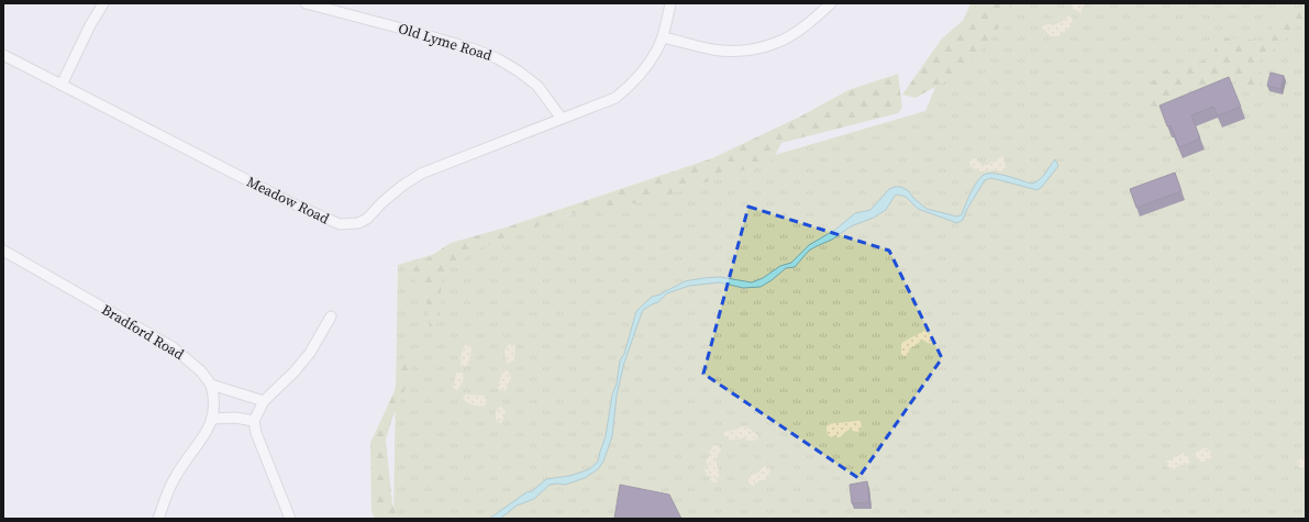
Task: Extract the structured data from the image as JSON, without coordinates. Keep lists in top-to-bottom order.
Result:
{
  "streets": {
    "street": ["Old Lyme Road", "Meadow Road", "Bradford Road"]
  },
  "crossings": [
    ["Old Lyme Road", "Meadow Road"]
  ]
}
